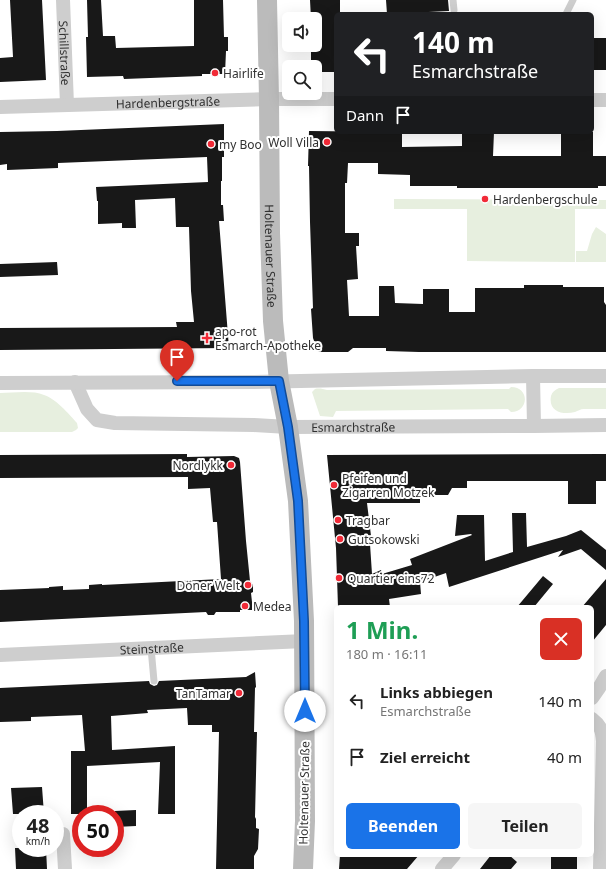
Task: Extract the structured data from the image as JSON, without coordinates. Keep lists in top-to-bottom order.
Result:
{
  "streets": {
    "main road": ["Holtenauer Straße"],
    "street": [
      "Schillstraße",
      "Hardenbergstraße",
      "Esmarchstraße",
      "Steinstraße"
    ]
  },
  "crossings": [
    ["Schillstraße", "Hardenbergstraße"],
    ["Hardenbergstraße", "Holtenauer Straße"],
    ["Holtenauer Straße", "Esmarchstraße"],
    ["Holtenauer Straße", "Steinstraße"]
  ],
  "places": {
    "other": [
      "Hairlife",
      "Woll Villa",
      "my Boo",
      "Hardenbergschule",
      "Nordlykk",
      "Pfeifen und Zigarren Motzek",
      "Tragbar",
      "Gutsokowski",
      "Quartier eins72",
      "Döner Welt",
      "Medea",
      "TanTamar"
    ],
    "health": ["apo-rot Esmarch-Apotheke"]
  },
  "page": {
    "turn": ["140 m", "Esmarchstraße"],
    "then": "Dann",
    "heading": ["1 Min.", "180 m · 16:11"],
    "list": [
      {
        "name": "Links abbiegen",
        "note": "Esmarchstraße",
        "value": "140 m"
      },
      {
        "name": "Ziel erreicht",
        "value": "40 m"
      }
    ],
    "buttons": ["Beenden", "Teilen"],
    "speed": "48 km/h",
    "limit": "50"
  }
}
